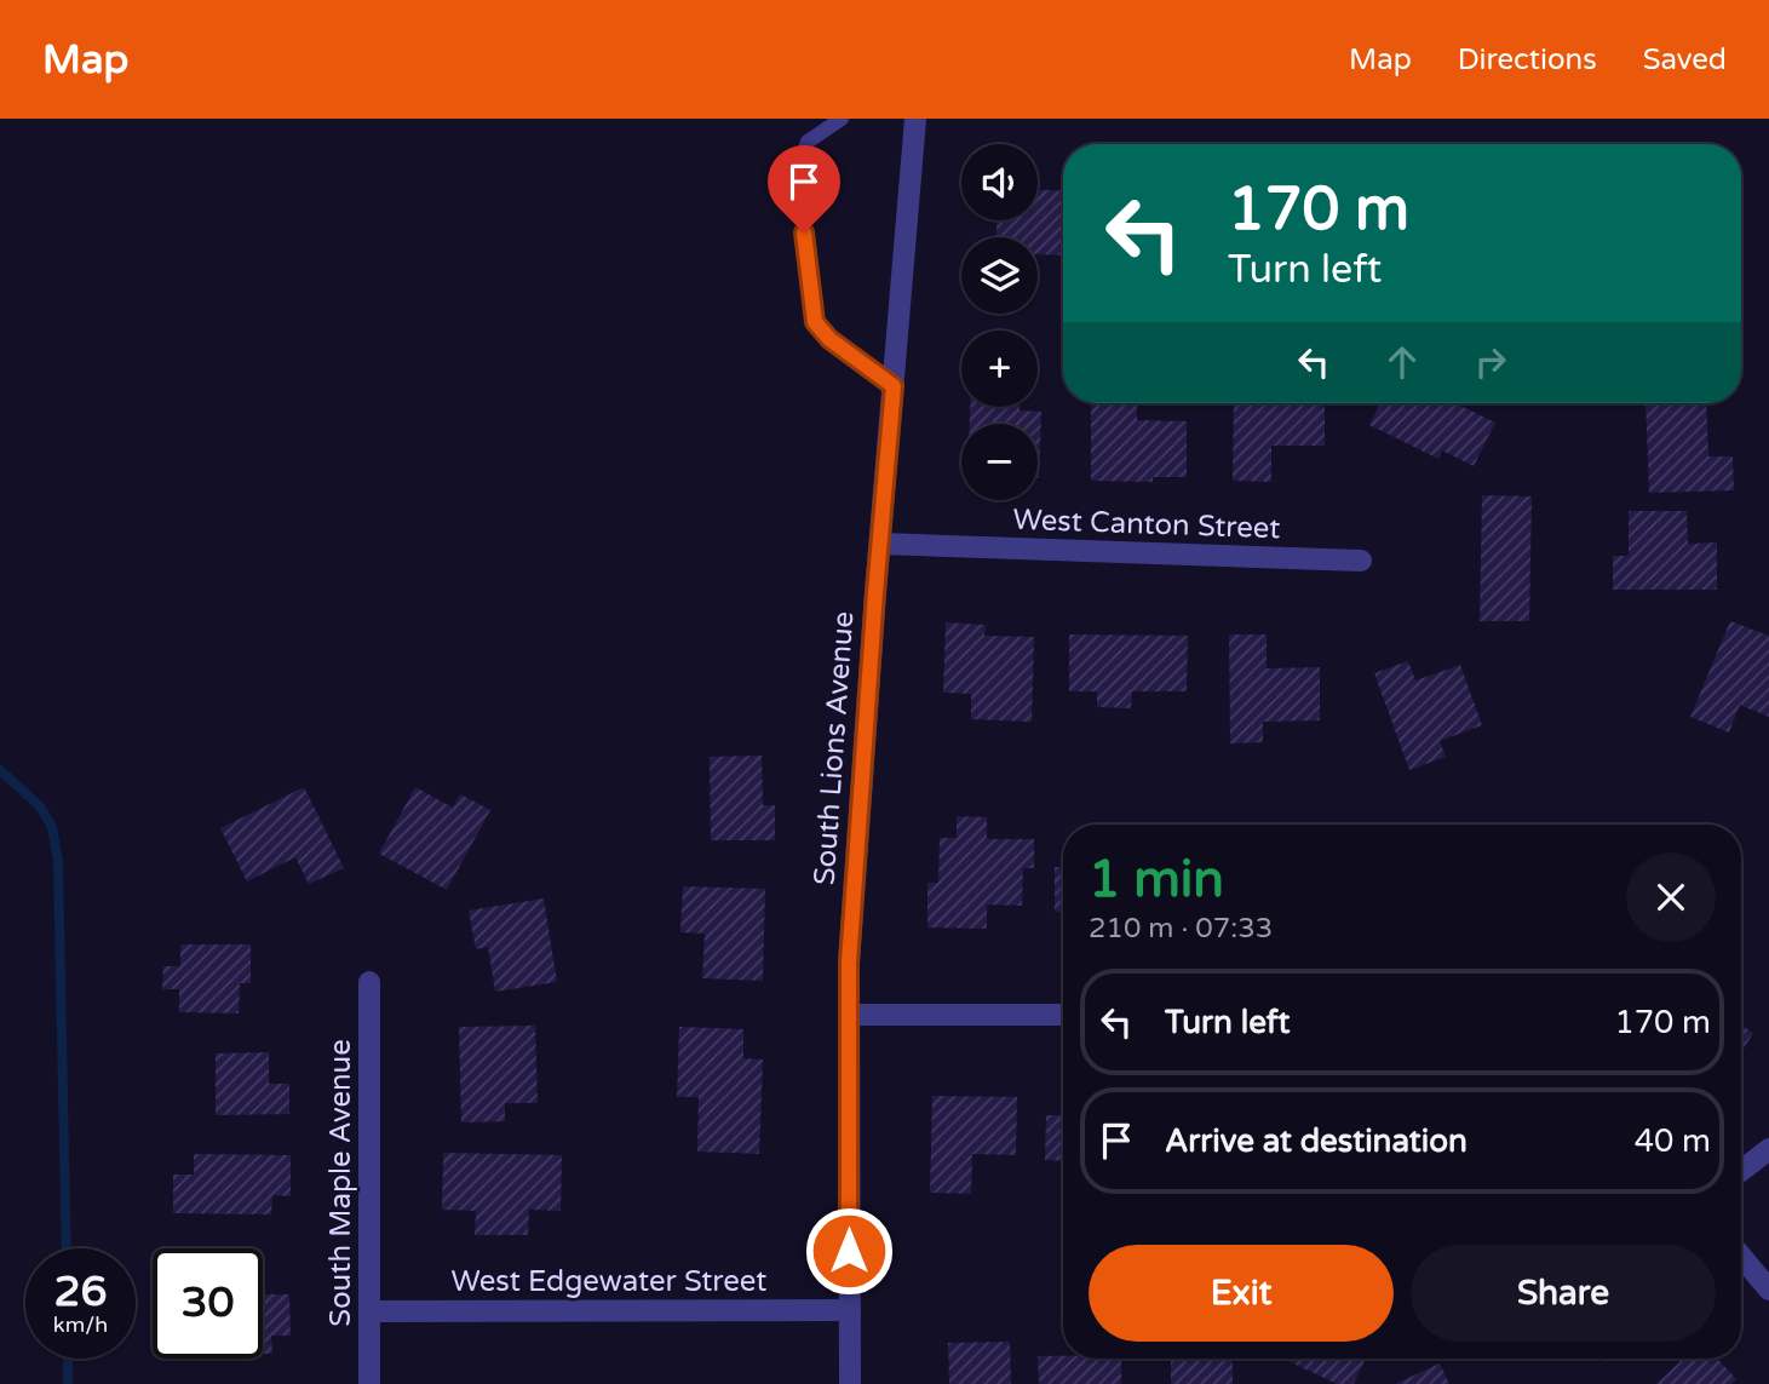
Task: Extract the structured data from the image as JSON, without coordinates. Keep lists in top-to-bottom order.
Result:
{
  "streets": {
    "street": [
      "West Canton Street",
      "South Lions Avenue",
      "South Maple Avenue",
      "West Edgewater Street"
    ]
  },
  "crossings": [
    ["West Canton Street", "South Lions Avenue"],
    ["South Lions Avenue", "West Edgewater Street"],
    ["South Maple Avenue", "West Edgewater Street"]
  ],
  "page": {
    "header": "Map",
    "nav": ["Map", "Directions", "Saved"],
    "map_buttons": ["+", "−"],
    "turn": ["170 m", "Turn left"],
    "heading": ["1 min", "210 m · 07:33"],
    "list": [
      {
        "name": "Turn left",
        "value": "170 m"
      },
      {
        "name": "Arrive at destination",
        "value": "40 m"
      }
    ],
    "buttons": ["Exit", "Share"],
    "speed": "26 km/h",
    "limit": "30"
  }
}
